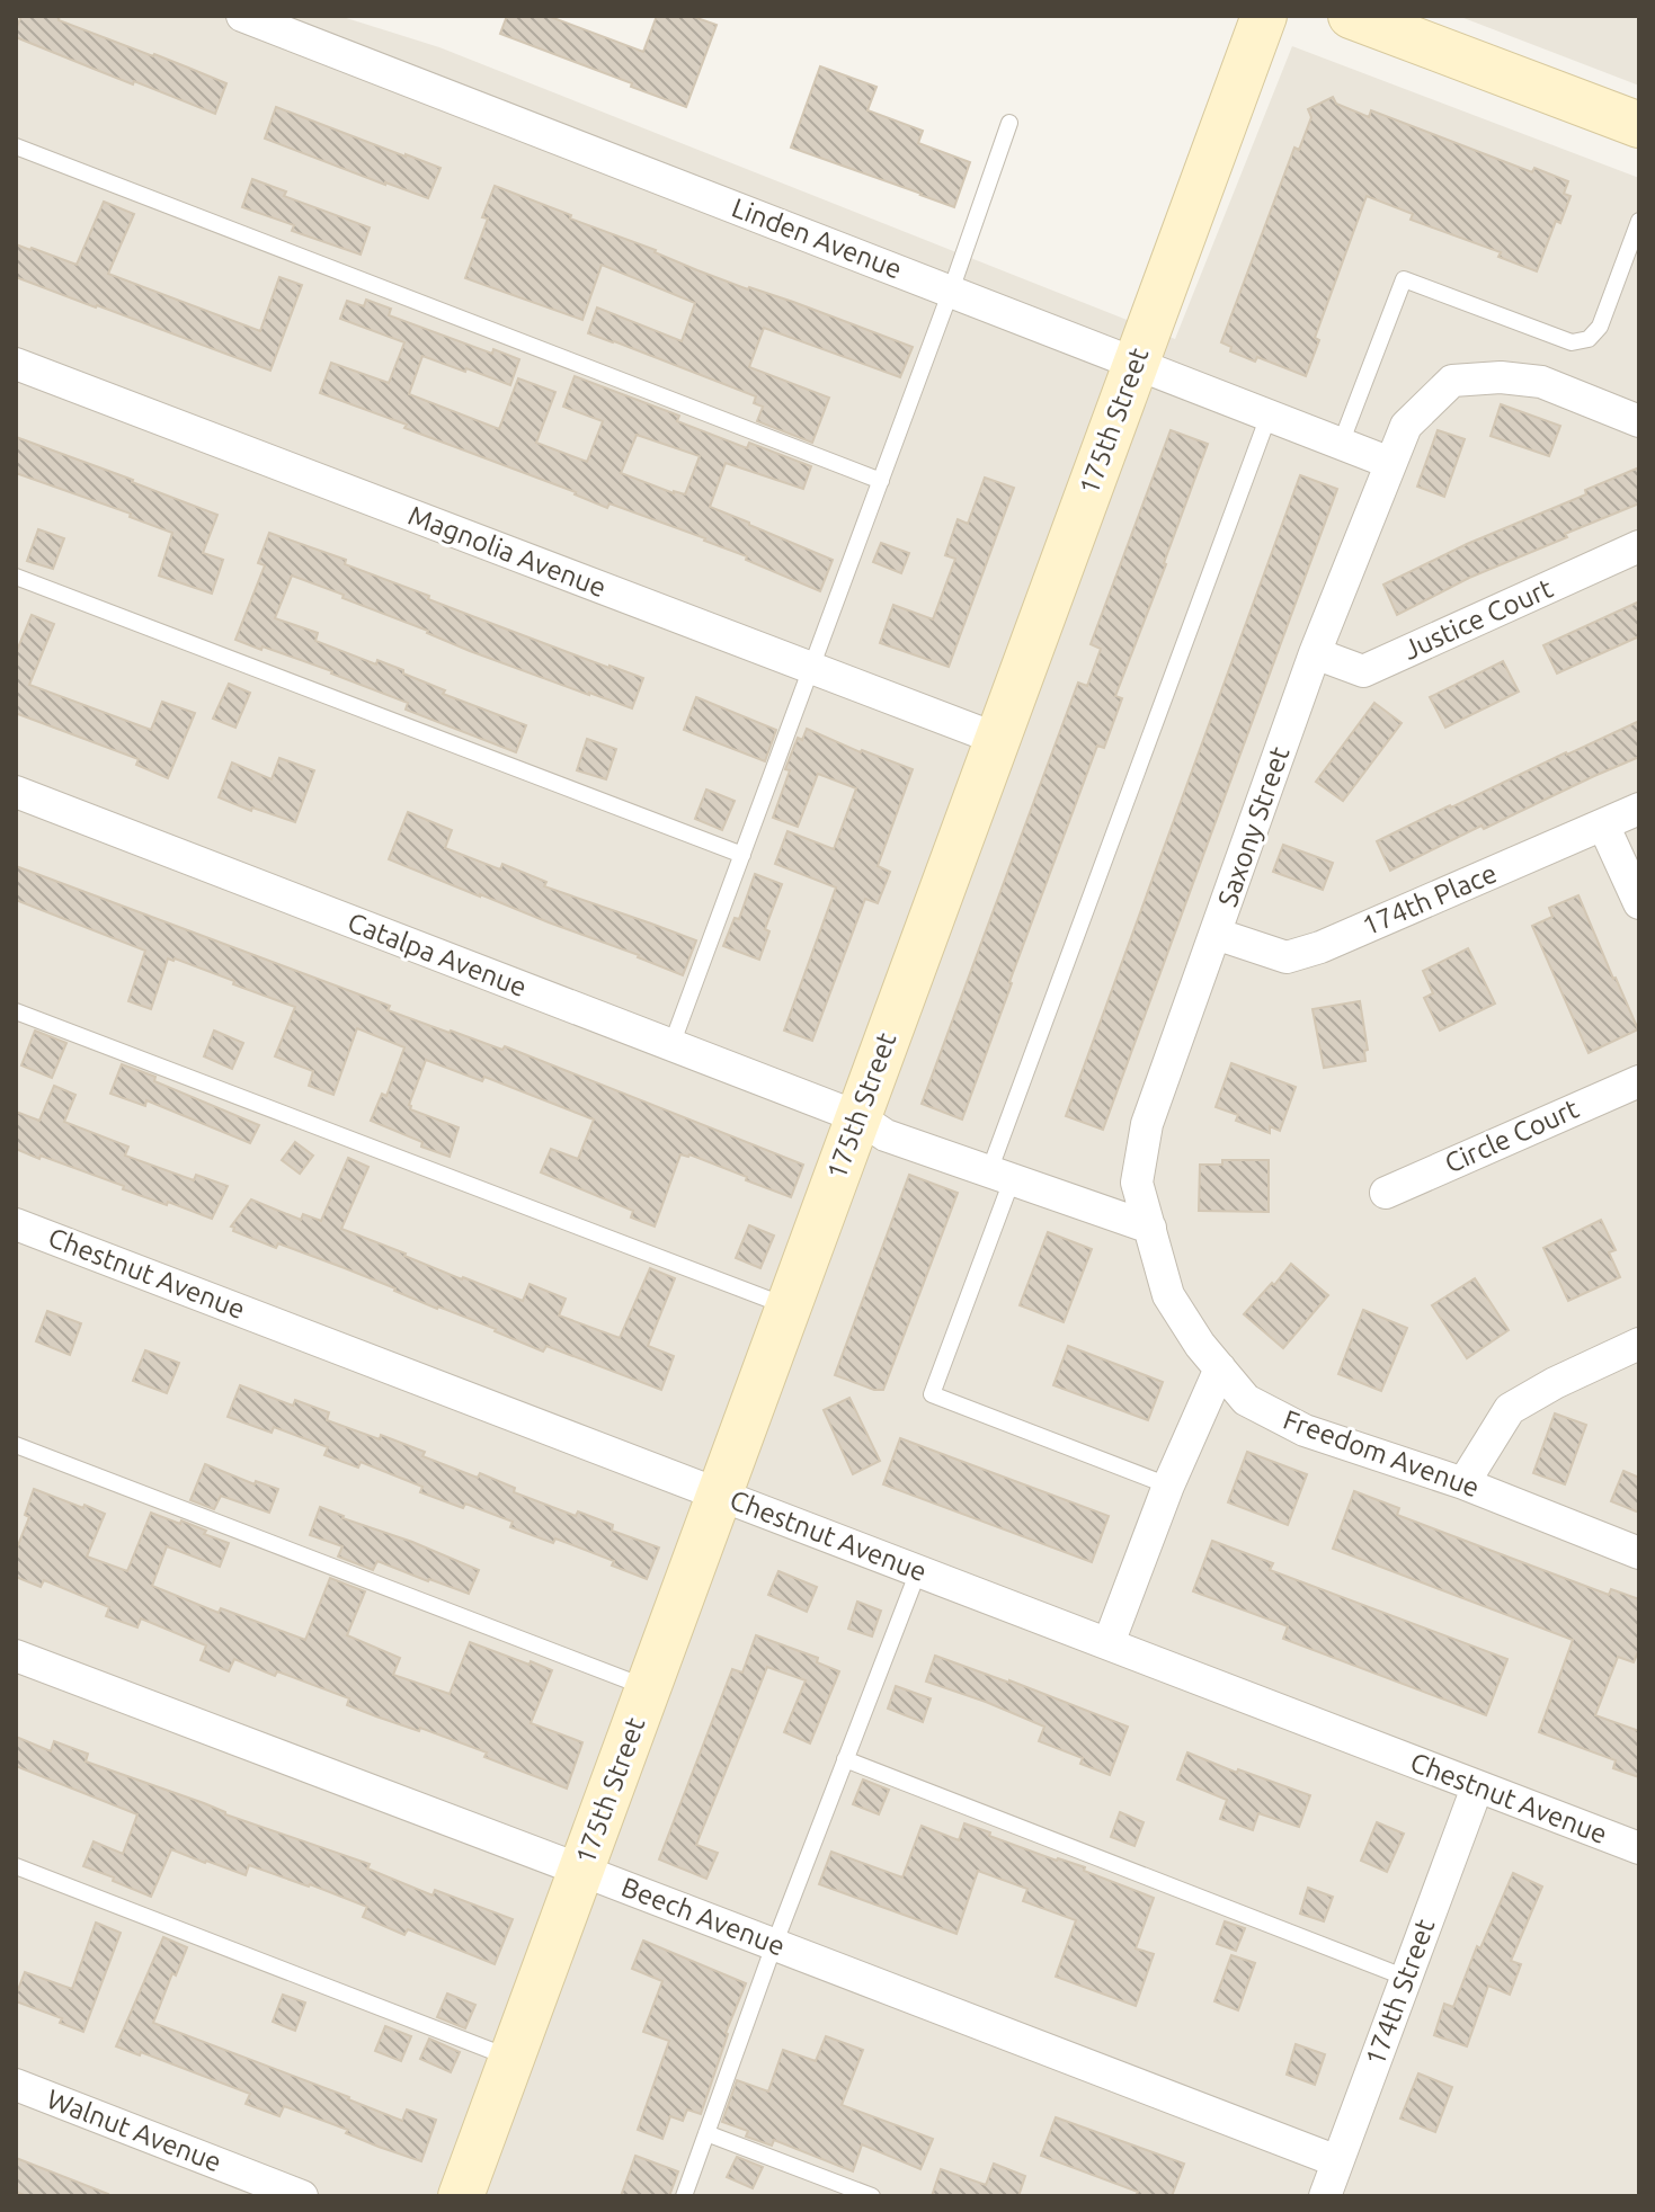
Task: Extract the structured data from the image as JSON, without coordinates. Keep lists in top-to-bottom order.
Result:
{
  "streets": {
    "street": [
      "Linden Avenue",
      "175th Street",
      "Magnolia Avenue",
      "Justice Court",
      "Saxony Street",
      "174th Place",
      "Catalpa Avenue",
      "Circle Court",
      "Chestnut Avenue",
      "Freedom Avenue",
      "Beech Avenue",
      "174th Street",
      "Walnut Avenue"
    ]
  },
  "crossings": [
    ["Linden Avenue", "175th Street"],
    ["Linden Avenue", "Saxony Street"],
    ["175th Street", "Magnolia Avenue"],
    ["175th Street", "Catalpa Avenue"],
    ["175th Street", "Chestnut Avenue"],
    ["175th Street", "Beech Avenue"],
    ["Justice Court", "Saxony Street"],
    ["Saxony Street", "174th Place"],
    ["Saxony Street", "Catalpa Avenue"],
    ["Saxony Street", "Freedom Avenue"],
    ["Chestnut Avenue", "174th Street"],
    ["Beech Avenue", "174th Street"]
  ]
}
